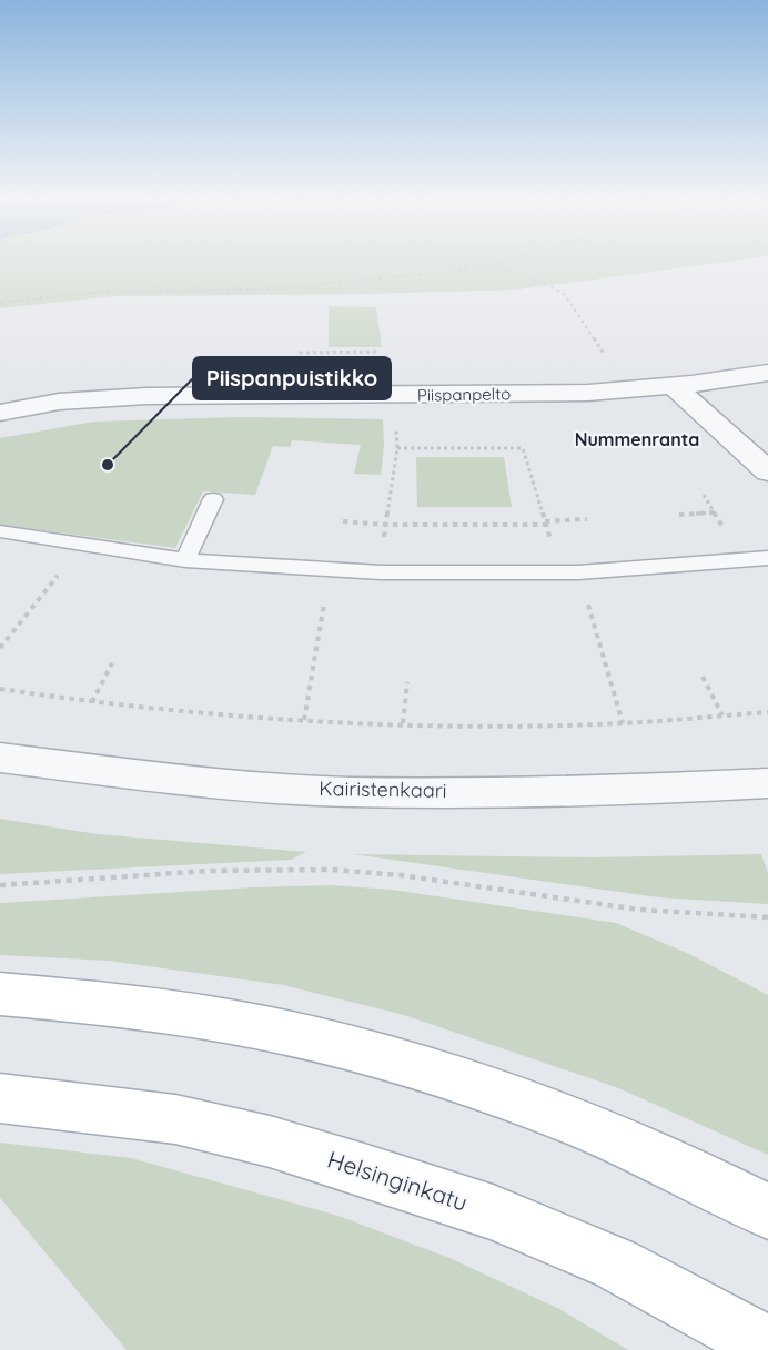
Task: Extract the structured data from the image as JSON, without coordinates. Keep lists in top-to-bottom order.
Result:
{
  "streets": {
    "main road": ["Helsinginkatu"],
    "street": ["Piispanpelto", "Kairistenkaari"]
  },
  "districts": ["Nummenranta"],
  "places": ["Piispanpuistikko"]
}
